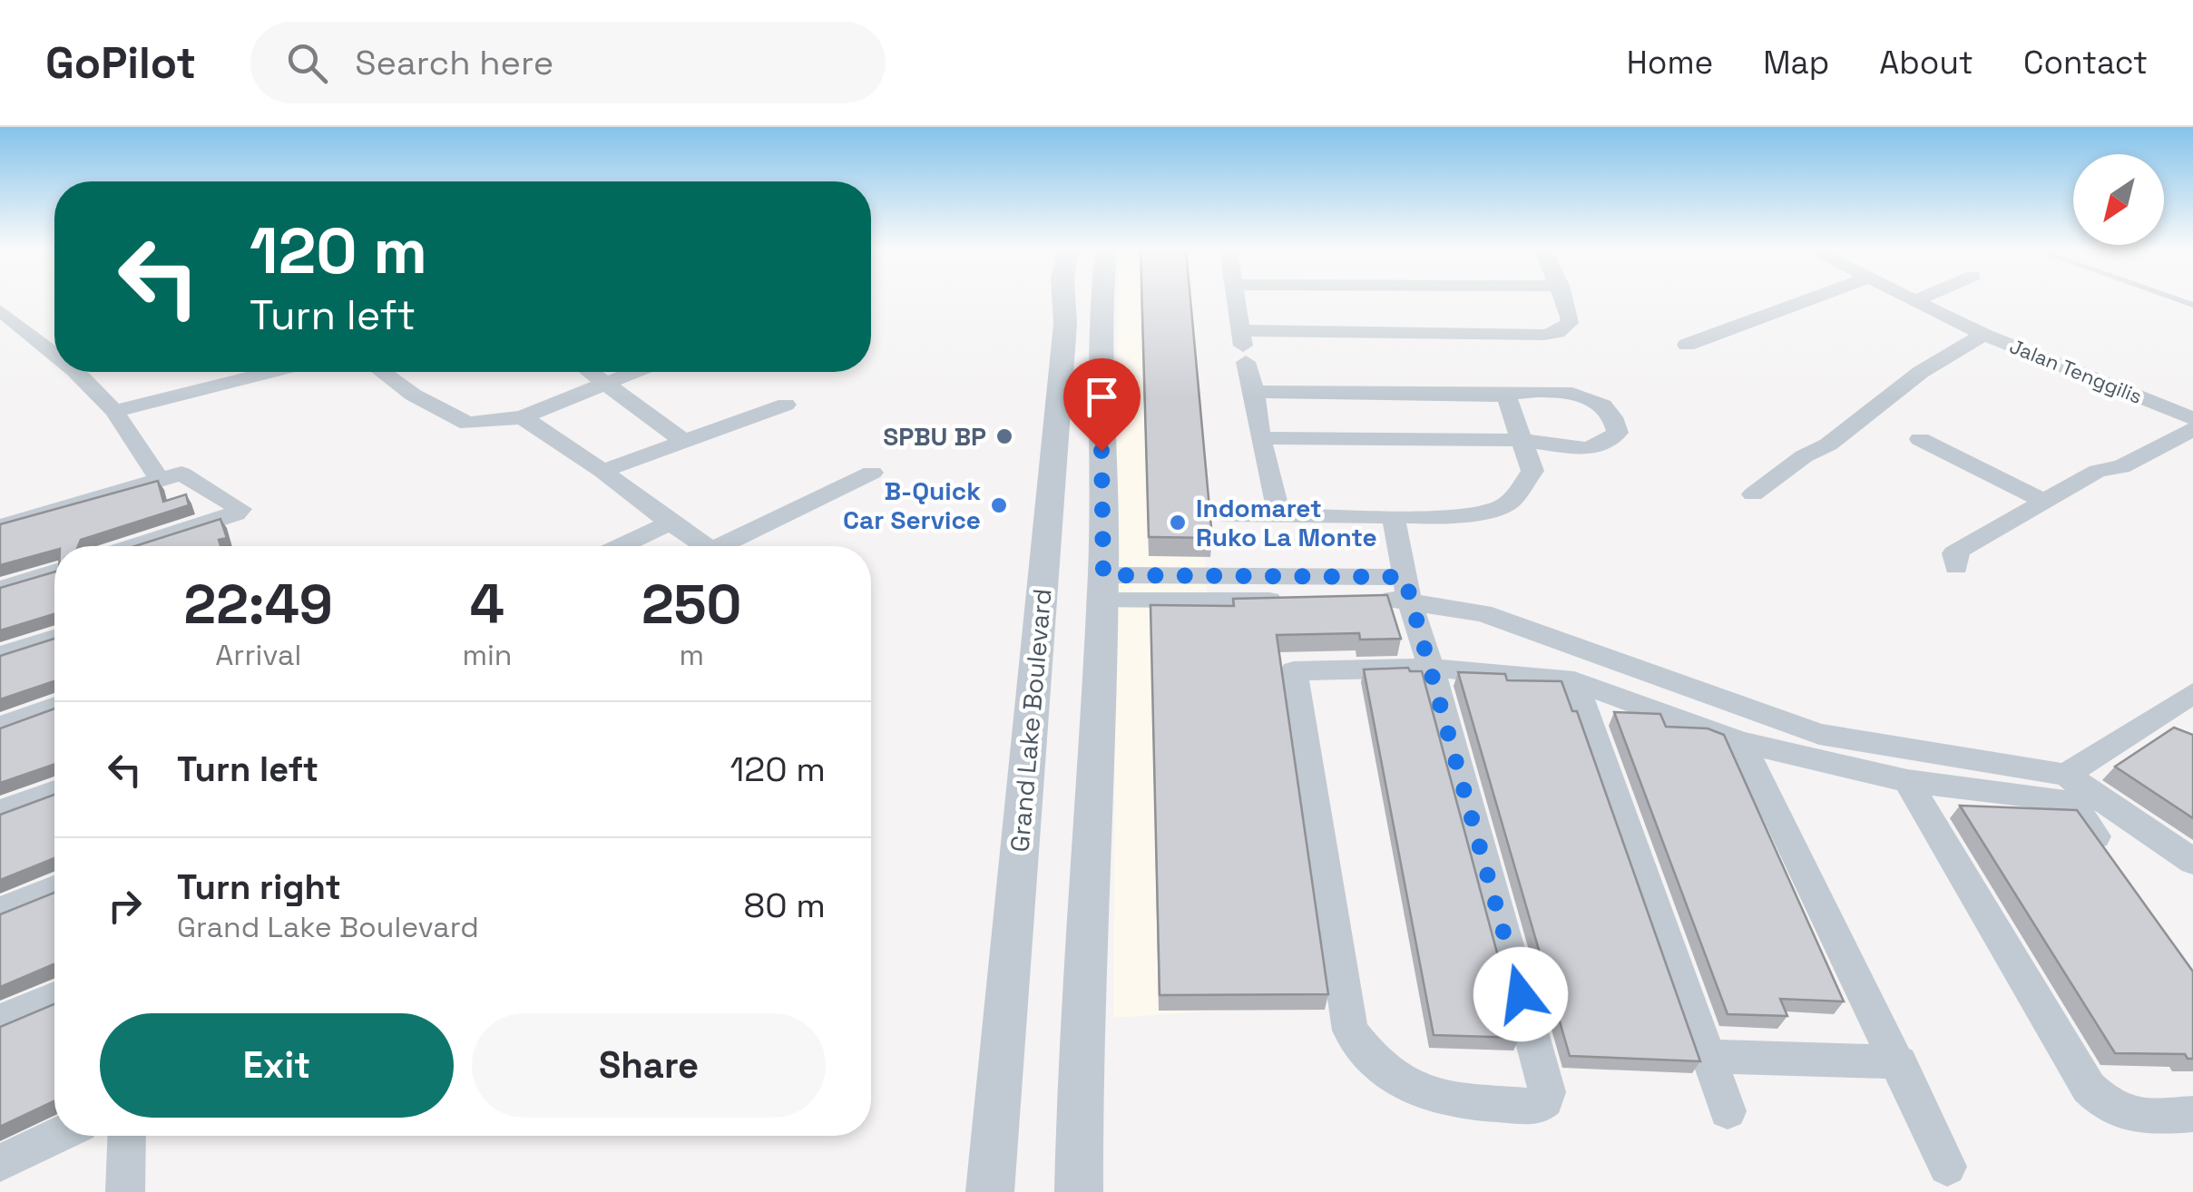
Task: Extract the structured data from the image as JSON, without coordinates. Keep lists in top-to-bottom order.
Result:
{
  "streets": {
    "street": ["Jalan Tenggilis", "Grand Lake Boulevard"]
  },
  "places": ["SPBU BP", "B-Quick Car Service", "Indomaret Ruko La Monte"],
  "north": "bottom left",
  "page": {
    "header": "GoPilot",
    "search": "Search here",
    "nav": [
      "Home",
      "Map",
      "About",
      "Contact"
    ],
    "turn": ["120 m", "Turn left"],
    "eta": [
      "22:49",
      "Arrival",
      "4",
      "min",
      "250",
      "m"
    ],
    "list": [
      {
        "name": "Turn left",
        "value": "120 m"
      },
      {
        "name": "Turn right",
        "note": "Grand Lake Boulevard",
        "value": "80 m"
      }
    ],
    "buttons": ["Exit", "Share"]
  }
}
